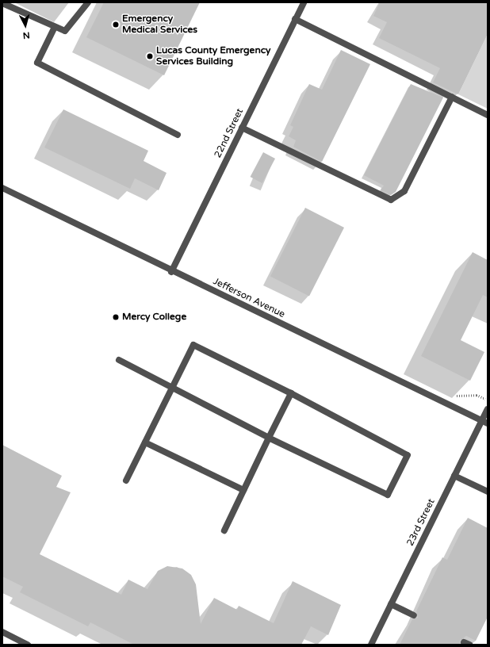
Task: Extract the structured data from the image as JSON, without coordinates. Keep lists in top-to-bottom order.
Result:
{
  "streets": {
    "street": ["22nd Street", "Jefferson Avenue", "23rd Street"]
  },
  "crossings": [
    ["22nd Street", "Jefferson Avenue"],
    ["Jefferson Avenue", "23rd Street"]
  ],
  "places": ["Emergency Medical Services", "Lucas County Emergency Services Building", "Mercy College"],
  "north": "bottom"
}
